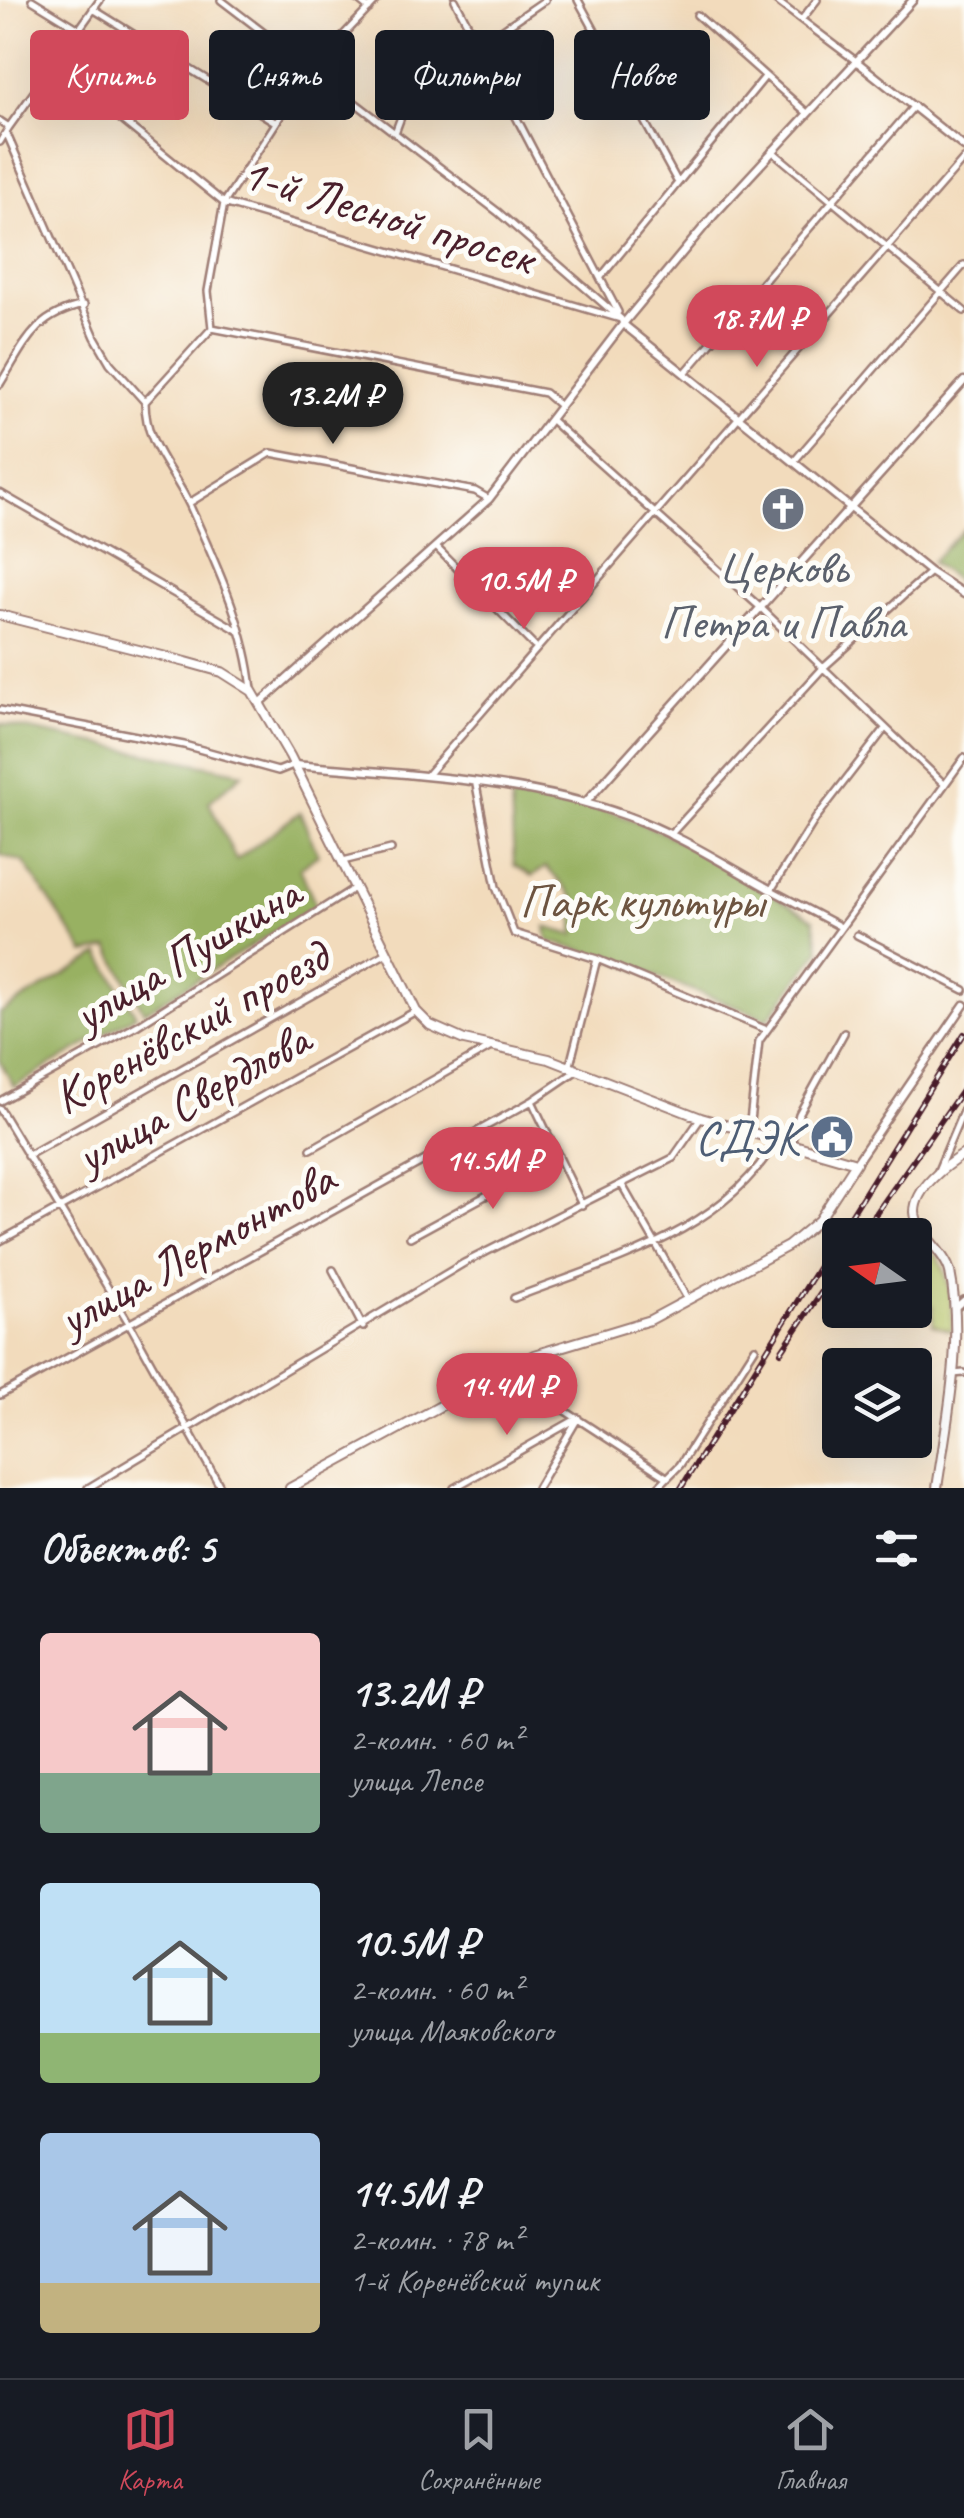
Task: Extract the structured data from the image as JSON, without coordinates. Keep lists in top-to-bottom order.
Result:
{
  "streets": {
    "street": [
      "1-й Лесной просек",
      "улица Пушкина",
      "Коренёвский проезд",
      "улица Свердлова",
      "улица Лермонтова"
    ]
  },
  "parks": ["Парк культуры"],
  "places": {
    "church": ["Церковь Петра и Павла"],
    "public building": ["СДЭК"]
  },
  "north": "left",
  "page": {
    "chip": [
      "Купить",
      "Снять",
      "Фильтры",
      "Новое"
    ],
    "price": [
      "18.7M ₽",
      "13.2M ₽",
      "10.5M ₽",
      "14.5M ₽",
      "14.4M ₽"
    ],
    "heading": "Объектов: 5",
    "list": [
      {
        "name": "13.2M ₽",
        "note": "2-комн. · 60 m² · улица Лепсе"
      },
      {
        "name": "10.5M ₽",
        "note": "2-комн. · 60 m² · улица Маяковского"
      },
      {
        "name": "14.5M ₽",
        "note": "2-комн. · 78 m² · 1-й Коренёвский тупик"
      }
    ],
    "tabs": ["Карта", "Сохранённые", "Главная"]
  }
}
